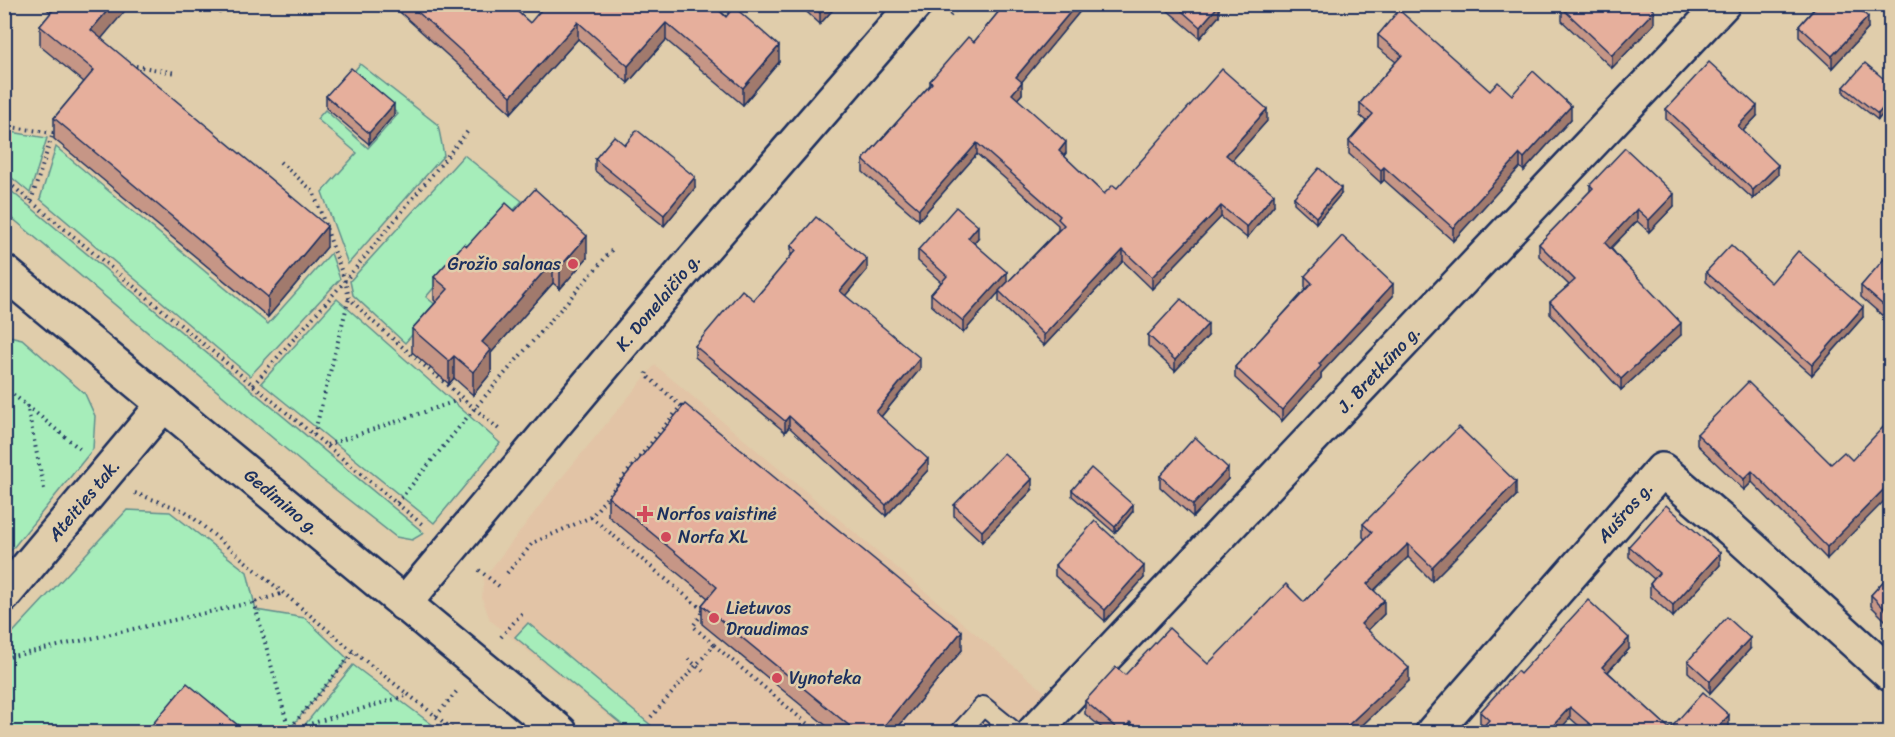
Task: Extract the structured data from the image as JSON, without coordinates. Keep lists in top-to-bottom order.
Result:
{
  "streets": {
    "street": [
      "K. Donelaičio g.",
      "J. Bretkūno g.",
      "Ateities tak.",
      "Gedimino g.",
      "Aušros g."
    ]
  },
  "crossings": [
    ["K. Donelaičio g.", "Gedimino g."],
    ["Ateities tak.", "Gedimino g."]
  ],
  "places": {
    "other": [
      "Grožio salonas",
      "Norfa XL",
      "Lietuvos Draudimas",
      "Vynoteka"
    ],
    "health": ["Norfos vaistinė"]
  }
}
